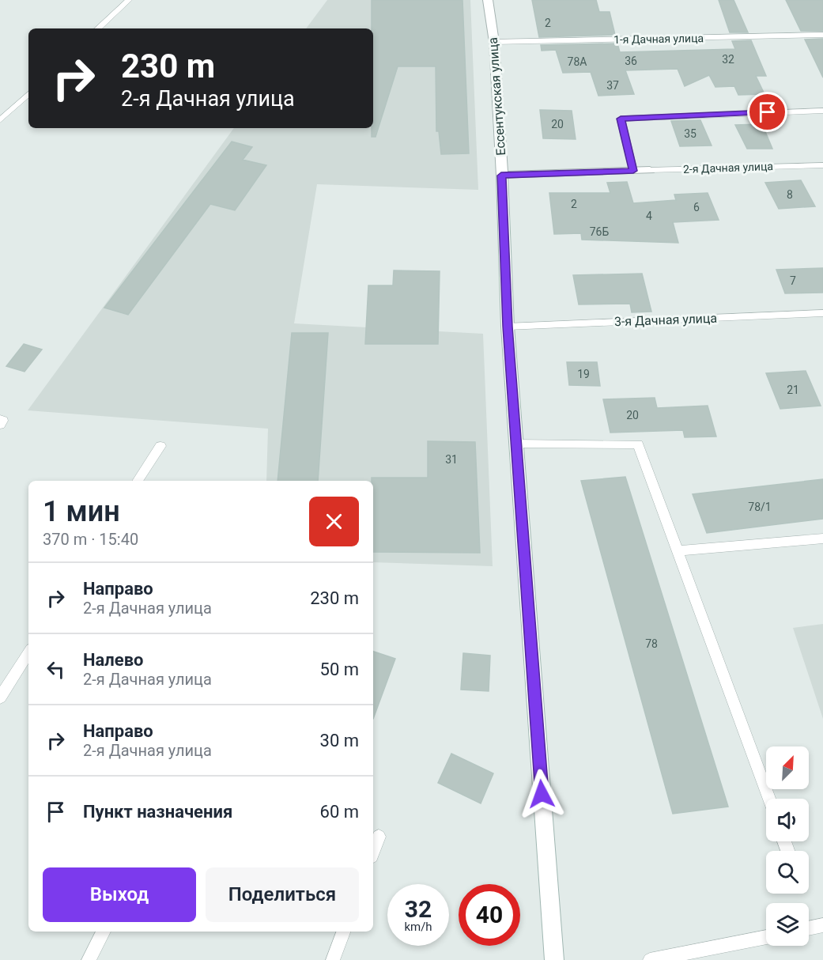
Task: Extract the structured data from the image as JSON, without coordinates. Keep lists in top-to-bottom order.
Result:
{
  "streets": {
    "street": ["Ессентукская улица", "2-я Дачная улица"],
    "lane": ["1-я Дачная улица", "3-я Дачная улица"]
  },
  "crossings": [
    ["1-я Дачная улица", "Ессентукская улица"],
    ["Ессентукская улица", "2-я Дачная улица"],
    ["Ессентукская улица", "3-я Дачная улица"]
  ],
  "house_numbers": [
    "2",
    "32",
    "36",
    "78А",
    "37",
    "20",
    "35",
    "8",
    "2",
    "6",
    "4",
    "76Б",
    "7",
    "19",
    "21",
    "20",
    "31",
    "78/1",
    "78"
  ],
  "north": "top right",
  "page": {
    "turn": ["230 m", "2-я Дачная улица"],
    "heading": ["1 мин", "370 m · 15:40"],
    "list": [
      {
        "name": "Направо",
        "note": "2-я Дачная улица",
        "value": "230 m"
      },
      {
        "name": "Налево",
        "note": "2-я Дачная улица",
        "value": "50 m"
      },
      {
        "name": "Направо",
        "note": "2-я Дачная улица",
        "value": "30 m"
      },
      {
        "name": "Пункт назначения",
        "value": "60 m"
      }
    ],
    "buttons": ["Выход", "Поделиться"],
    "speed": "32 km/h",
    "limit": "40"
  }
}
